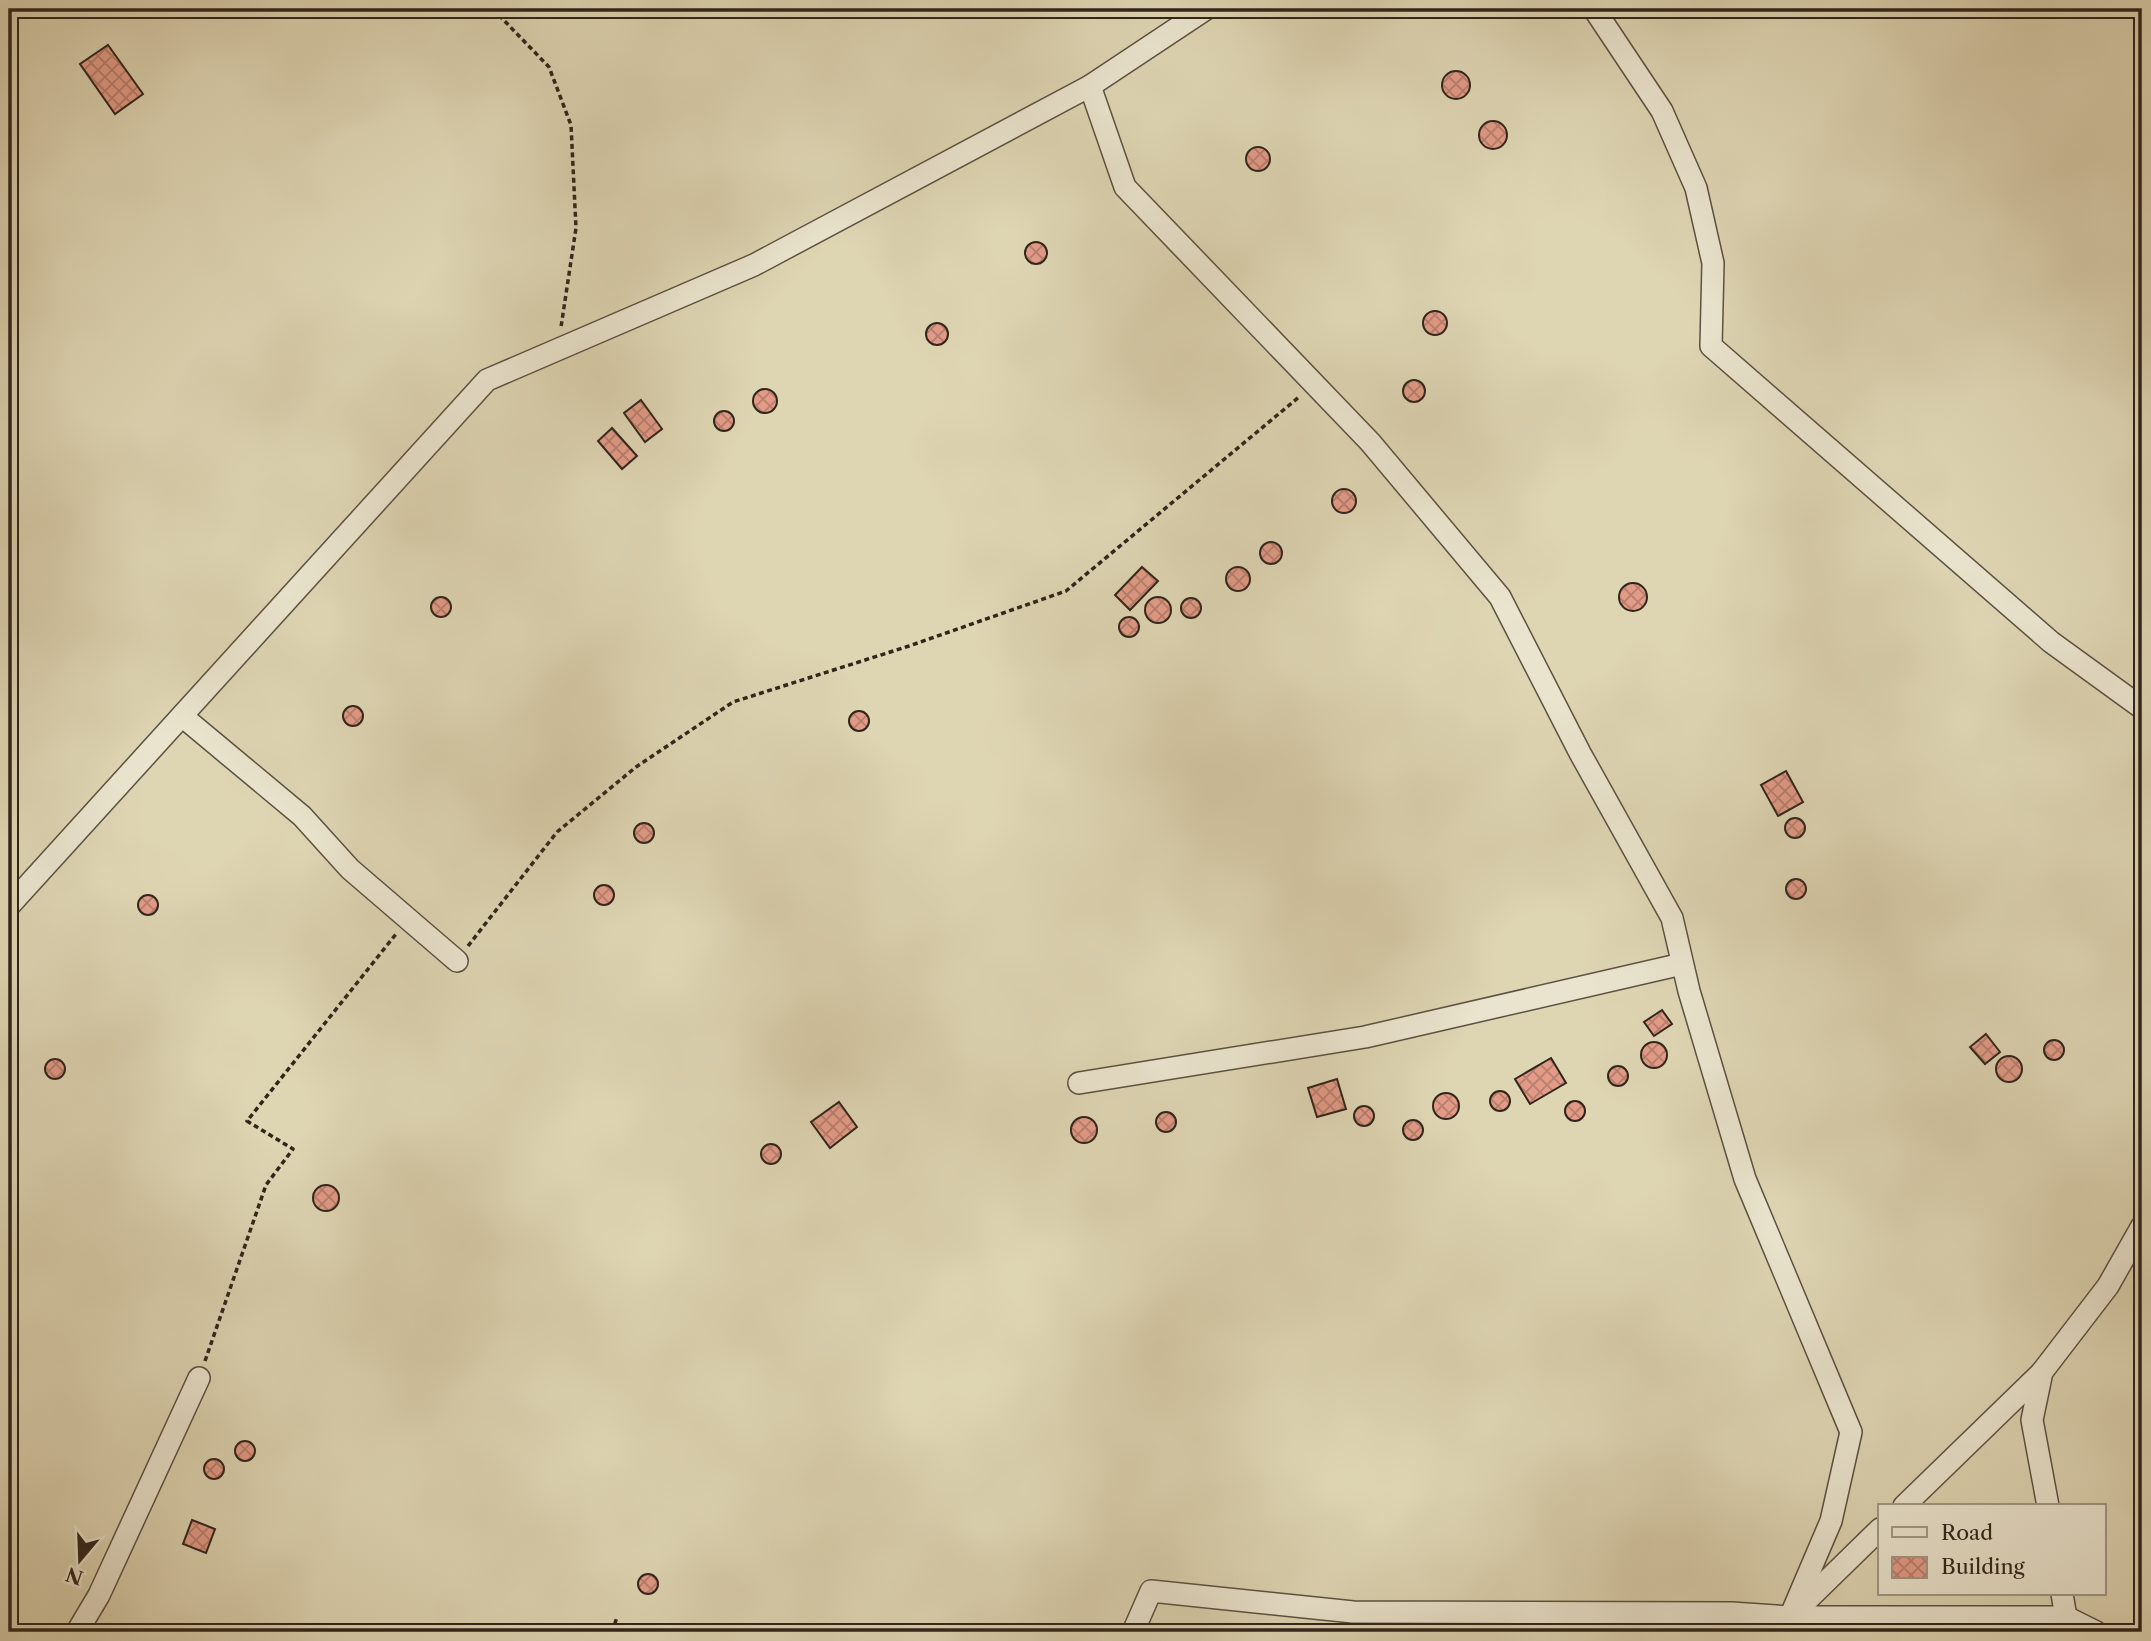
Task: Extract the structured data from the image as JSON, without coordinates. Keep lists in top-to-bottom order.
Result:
{
  "legend": ["Road", "Building"],
  "north": "bottom"
}
